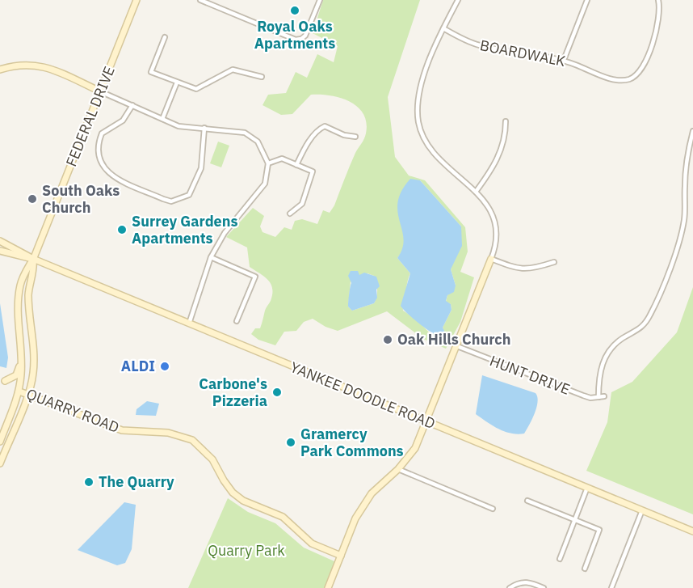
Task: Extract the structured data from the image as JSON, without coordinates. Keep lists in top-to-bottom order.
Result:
{
  "streets": {
    "street": [
      "BOARDWALK",
      "FEDERAL DRIVE",
      "HUNT DRIVE",
      "YANKEE DOODLE ROAD",
      "QUARRY ROAD"
    ]
  },
  "crossings": [
    ["FEDERAL DRIVE", "YANKEE DOODLE ROAD"]
  ],
  "parks": ["Quarry Park"],
  "places": [
    "Royal Oaks Apartments",
    "South Oaks Church",
    "Surrey Gardens Apartments",
    "Oak Hills Church",
    "ALDI",
    "Carbone's Pizzeria",
    "Gramercy Park Commons",
    "The Quarry"
  ]
}
